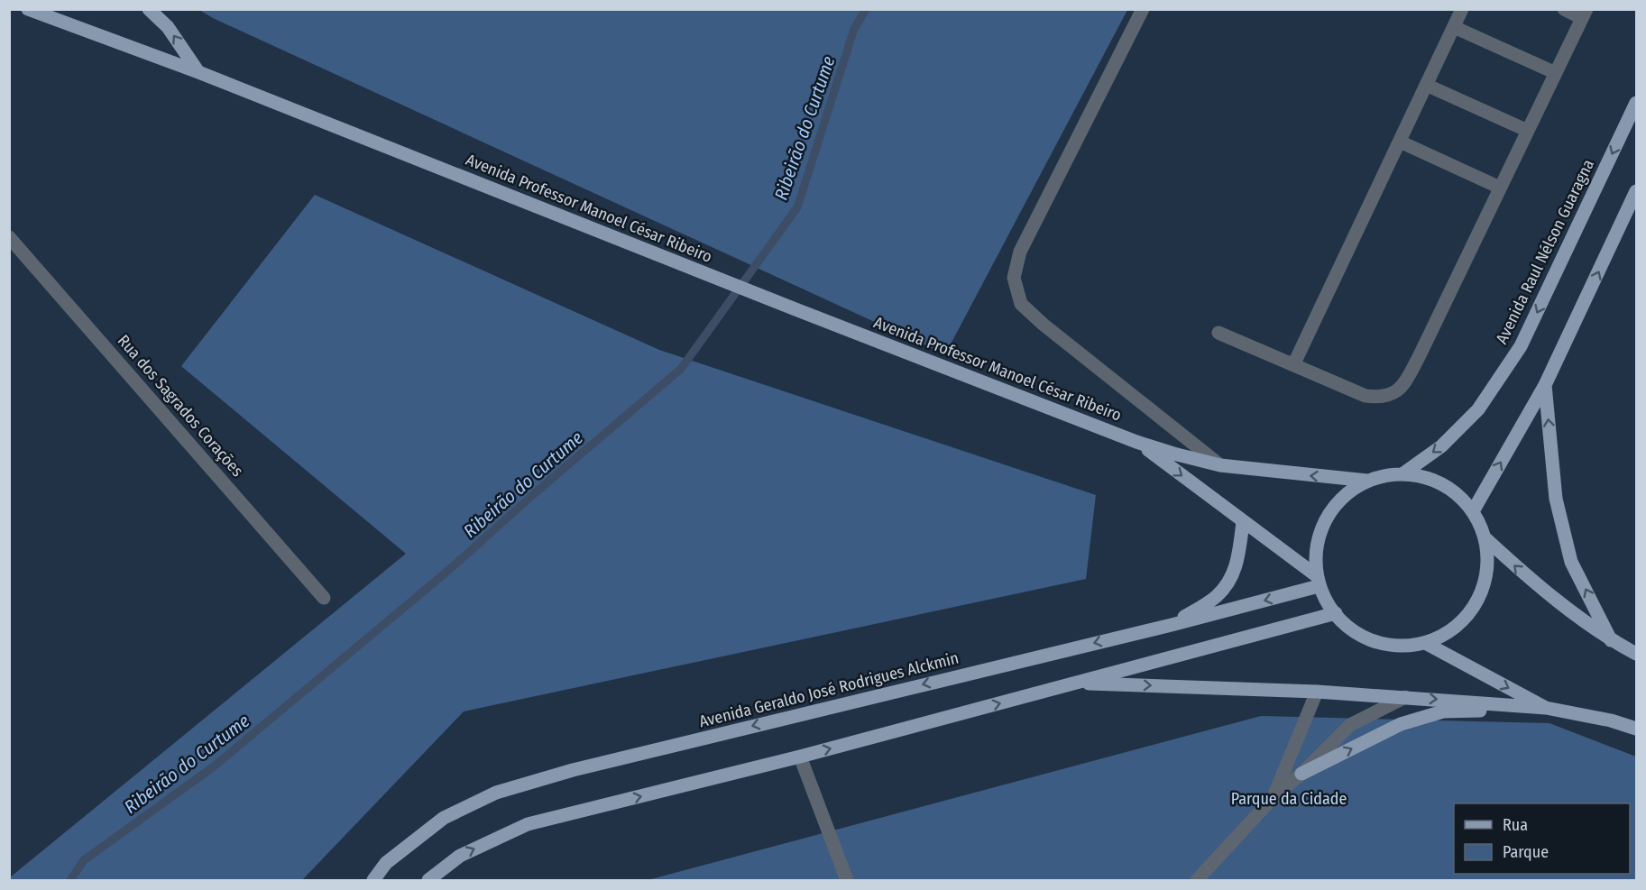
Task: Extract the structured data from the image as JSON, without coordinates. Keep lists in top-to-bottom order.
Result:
{
  "streets": {
    "main road": ["Avenida Professor Manoel César Ribeiro", "Avenida Raul Nélson Guaragna", "Avenida Geraldo José Rodrigues Alckmin"],
    "street": ["Rua dos Sagrados Corações"]
  },
  "crossings": [
    ["Avenida Professor Manoel César Ribeiro", "Avenida Raul Nélson Guaragna"],
    ["Avenida Professor Manoel César Ribeiro", "Avenida Geraldo José Rodrigues Alckmin"],
    ["Avenida Raul Nélson Guaragna", "Avenida Geraldo José Rodrigues Alckmin"]
  ],
  "water": ["Ribeirão do Curtume"],
  "parks": ["Parque da Cidade"],
  "legend": ["Rua", "Parque"]
}
